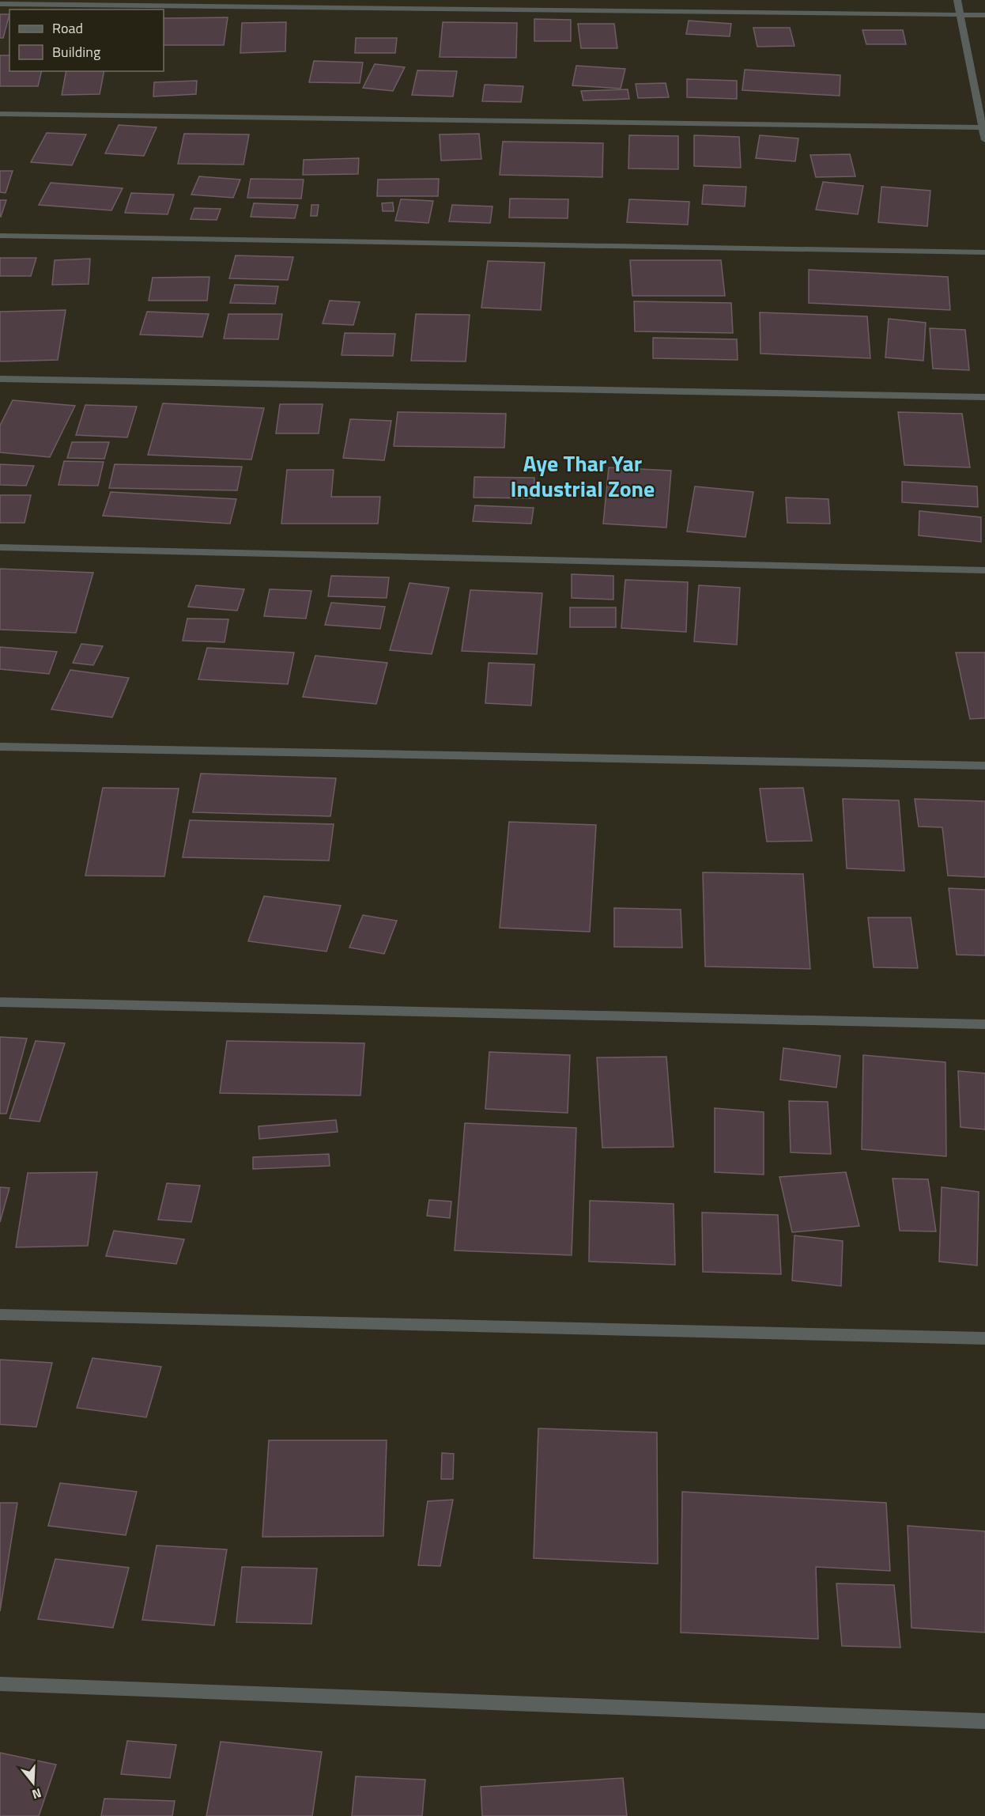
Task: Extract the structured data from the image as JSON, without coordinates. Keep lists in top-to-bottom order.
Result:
{
  "districts": ["Aye Thar Yar Industrial Zone"],
  "legend": ["Road", "Building"],
  "north": "bottom"
}
